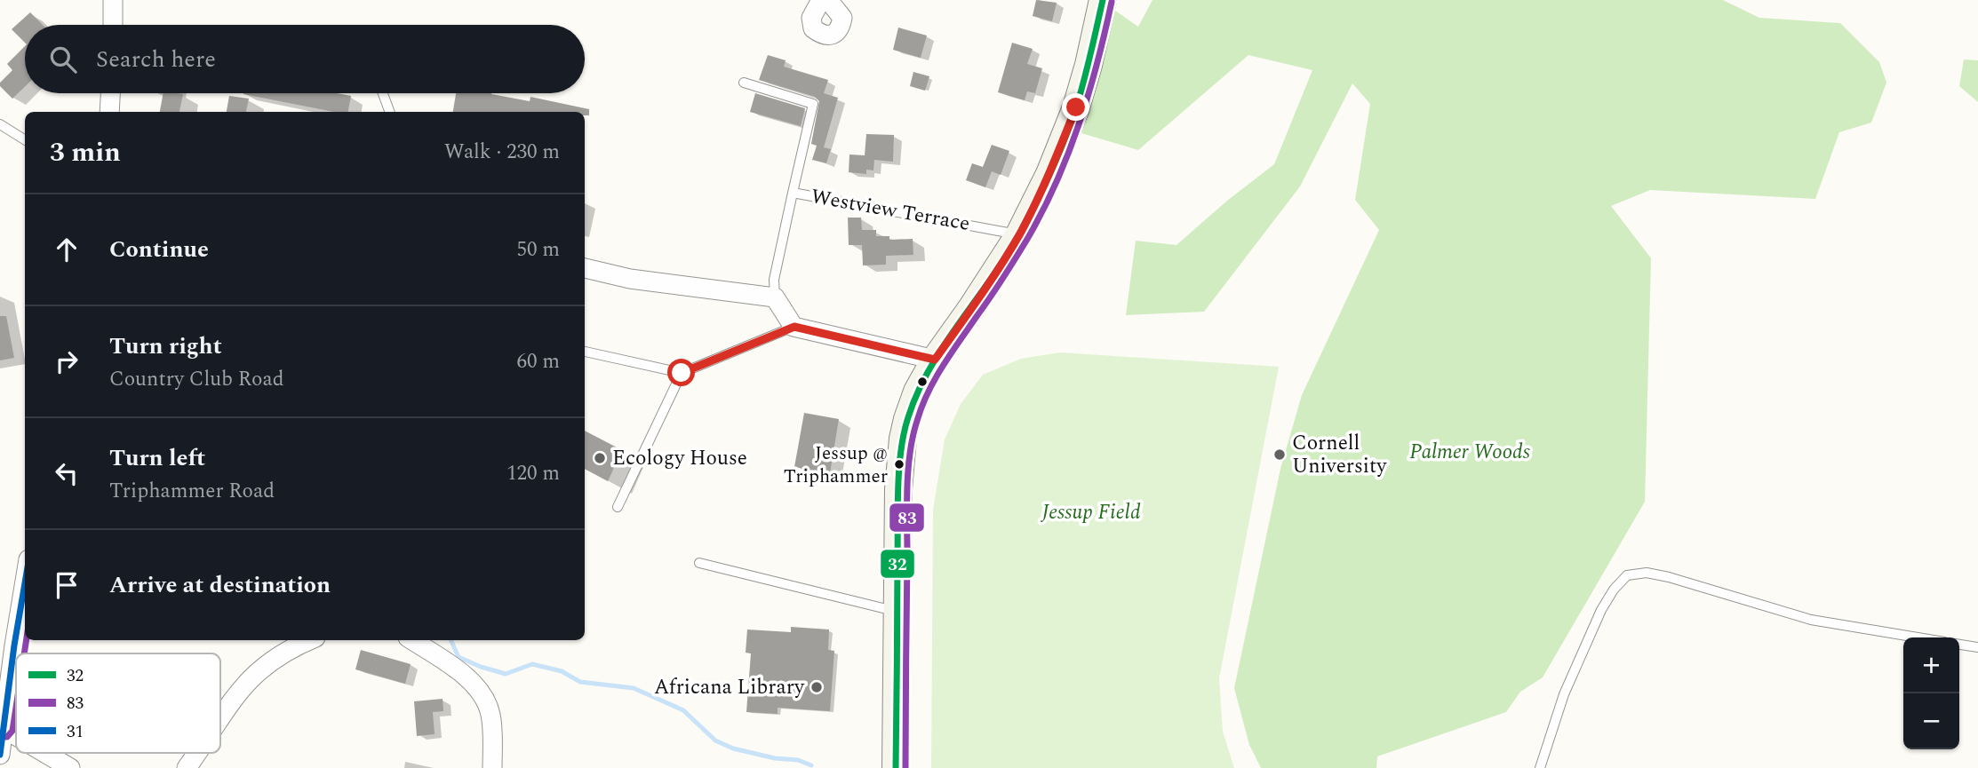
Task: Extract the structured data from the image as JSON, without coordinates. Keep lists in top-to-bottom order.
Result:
{
  "streets": {
    "lane": ["Westview Terrace"]
  },
  "parks": ["Palmer Woods", "Jessup Field"],
  "places": [
    "Cornell University",
    "Ecology House",
    "Jessup @ Triphammer",
    "Africana Library"
  ],
  "lines": ["transit line 32", "transit line 83", "transit line 31"],
  "legend": ["32", "83", "31"],
  "page": {
    "search": "Search here",
    "heading": ["3 min", "Walk · 230 m"],
    "list": [
      ["Continue", "50 m"],
      ["Turn right", "Country Club Road", "60 m"],
      ["Turn left", "Triphammer Road", "120 m"],
      "Arrive at destination"
    ],
    "map_buttons": ["+", "−"]
  }
}
